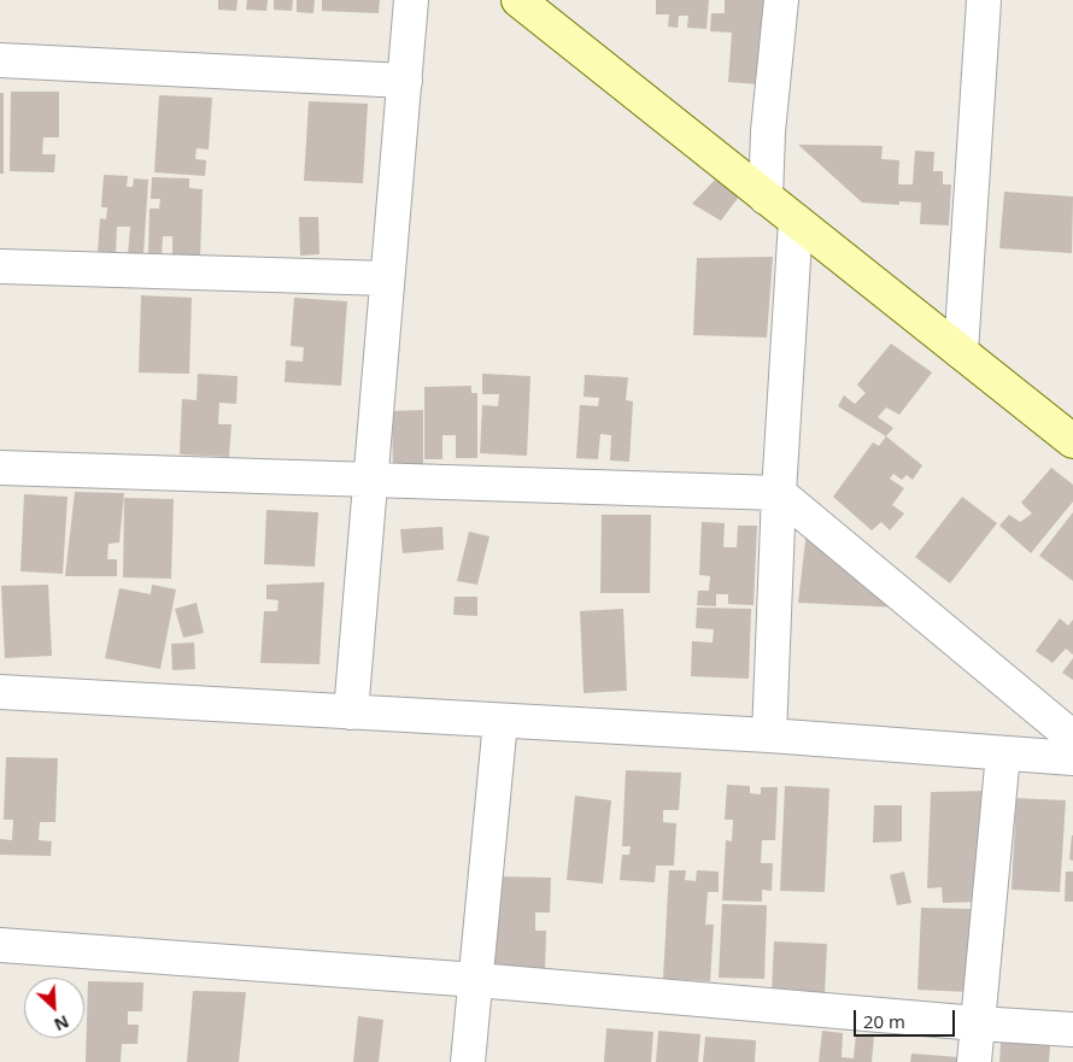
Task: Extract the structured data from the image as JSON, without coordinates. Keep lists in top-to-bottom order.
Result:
{
  "scale_bar": "20 m",
  "north": "bottom right"
}
